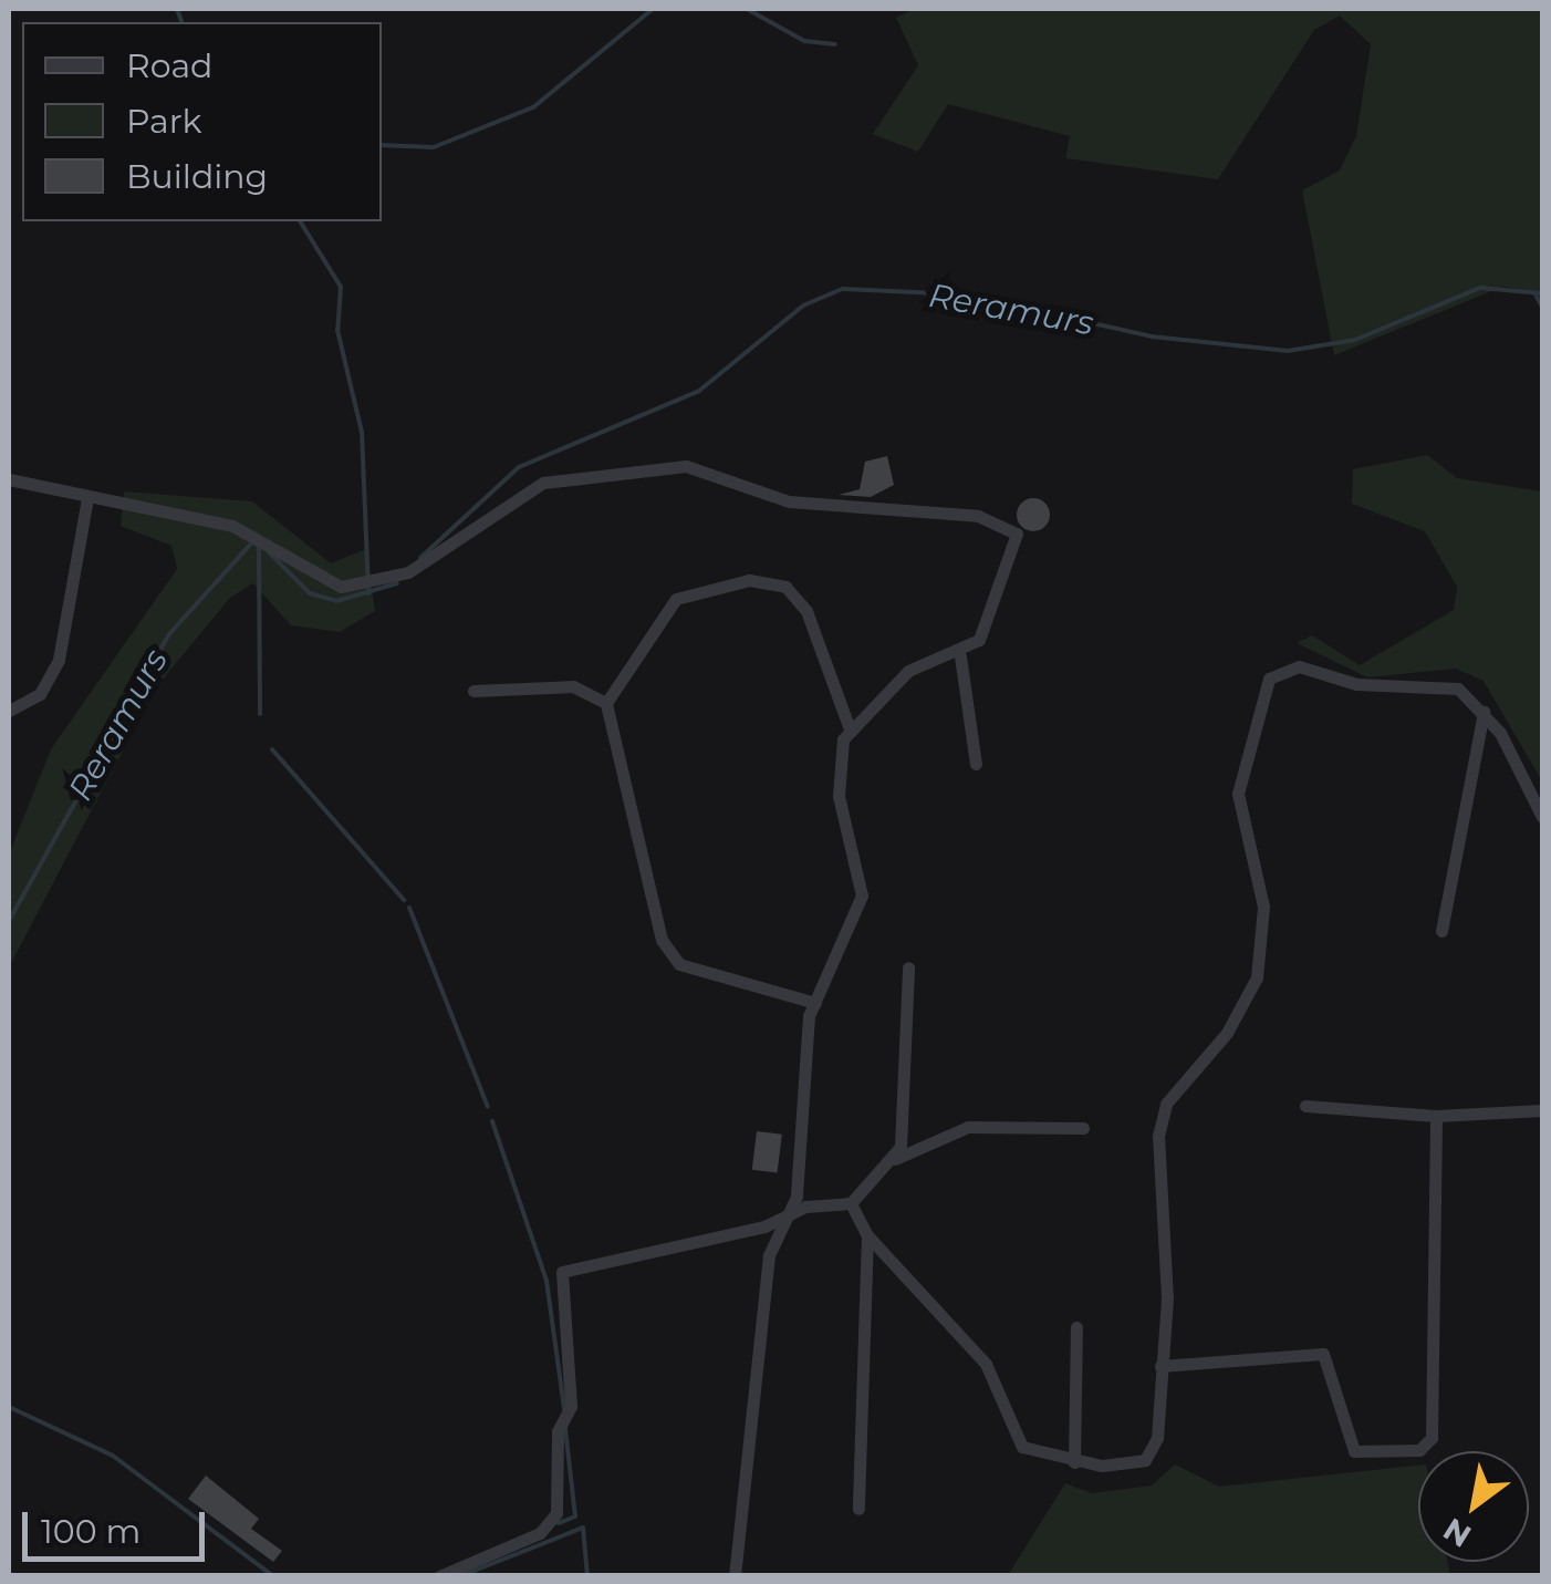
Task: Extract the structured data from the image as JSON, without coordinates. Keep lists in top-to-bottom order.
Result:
{
  "water": ["Reramurs"],
  "legend": ["Road", "Park", "Building"],
  "scale_bar": "100 m",
  "north": "bottom left"
}
